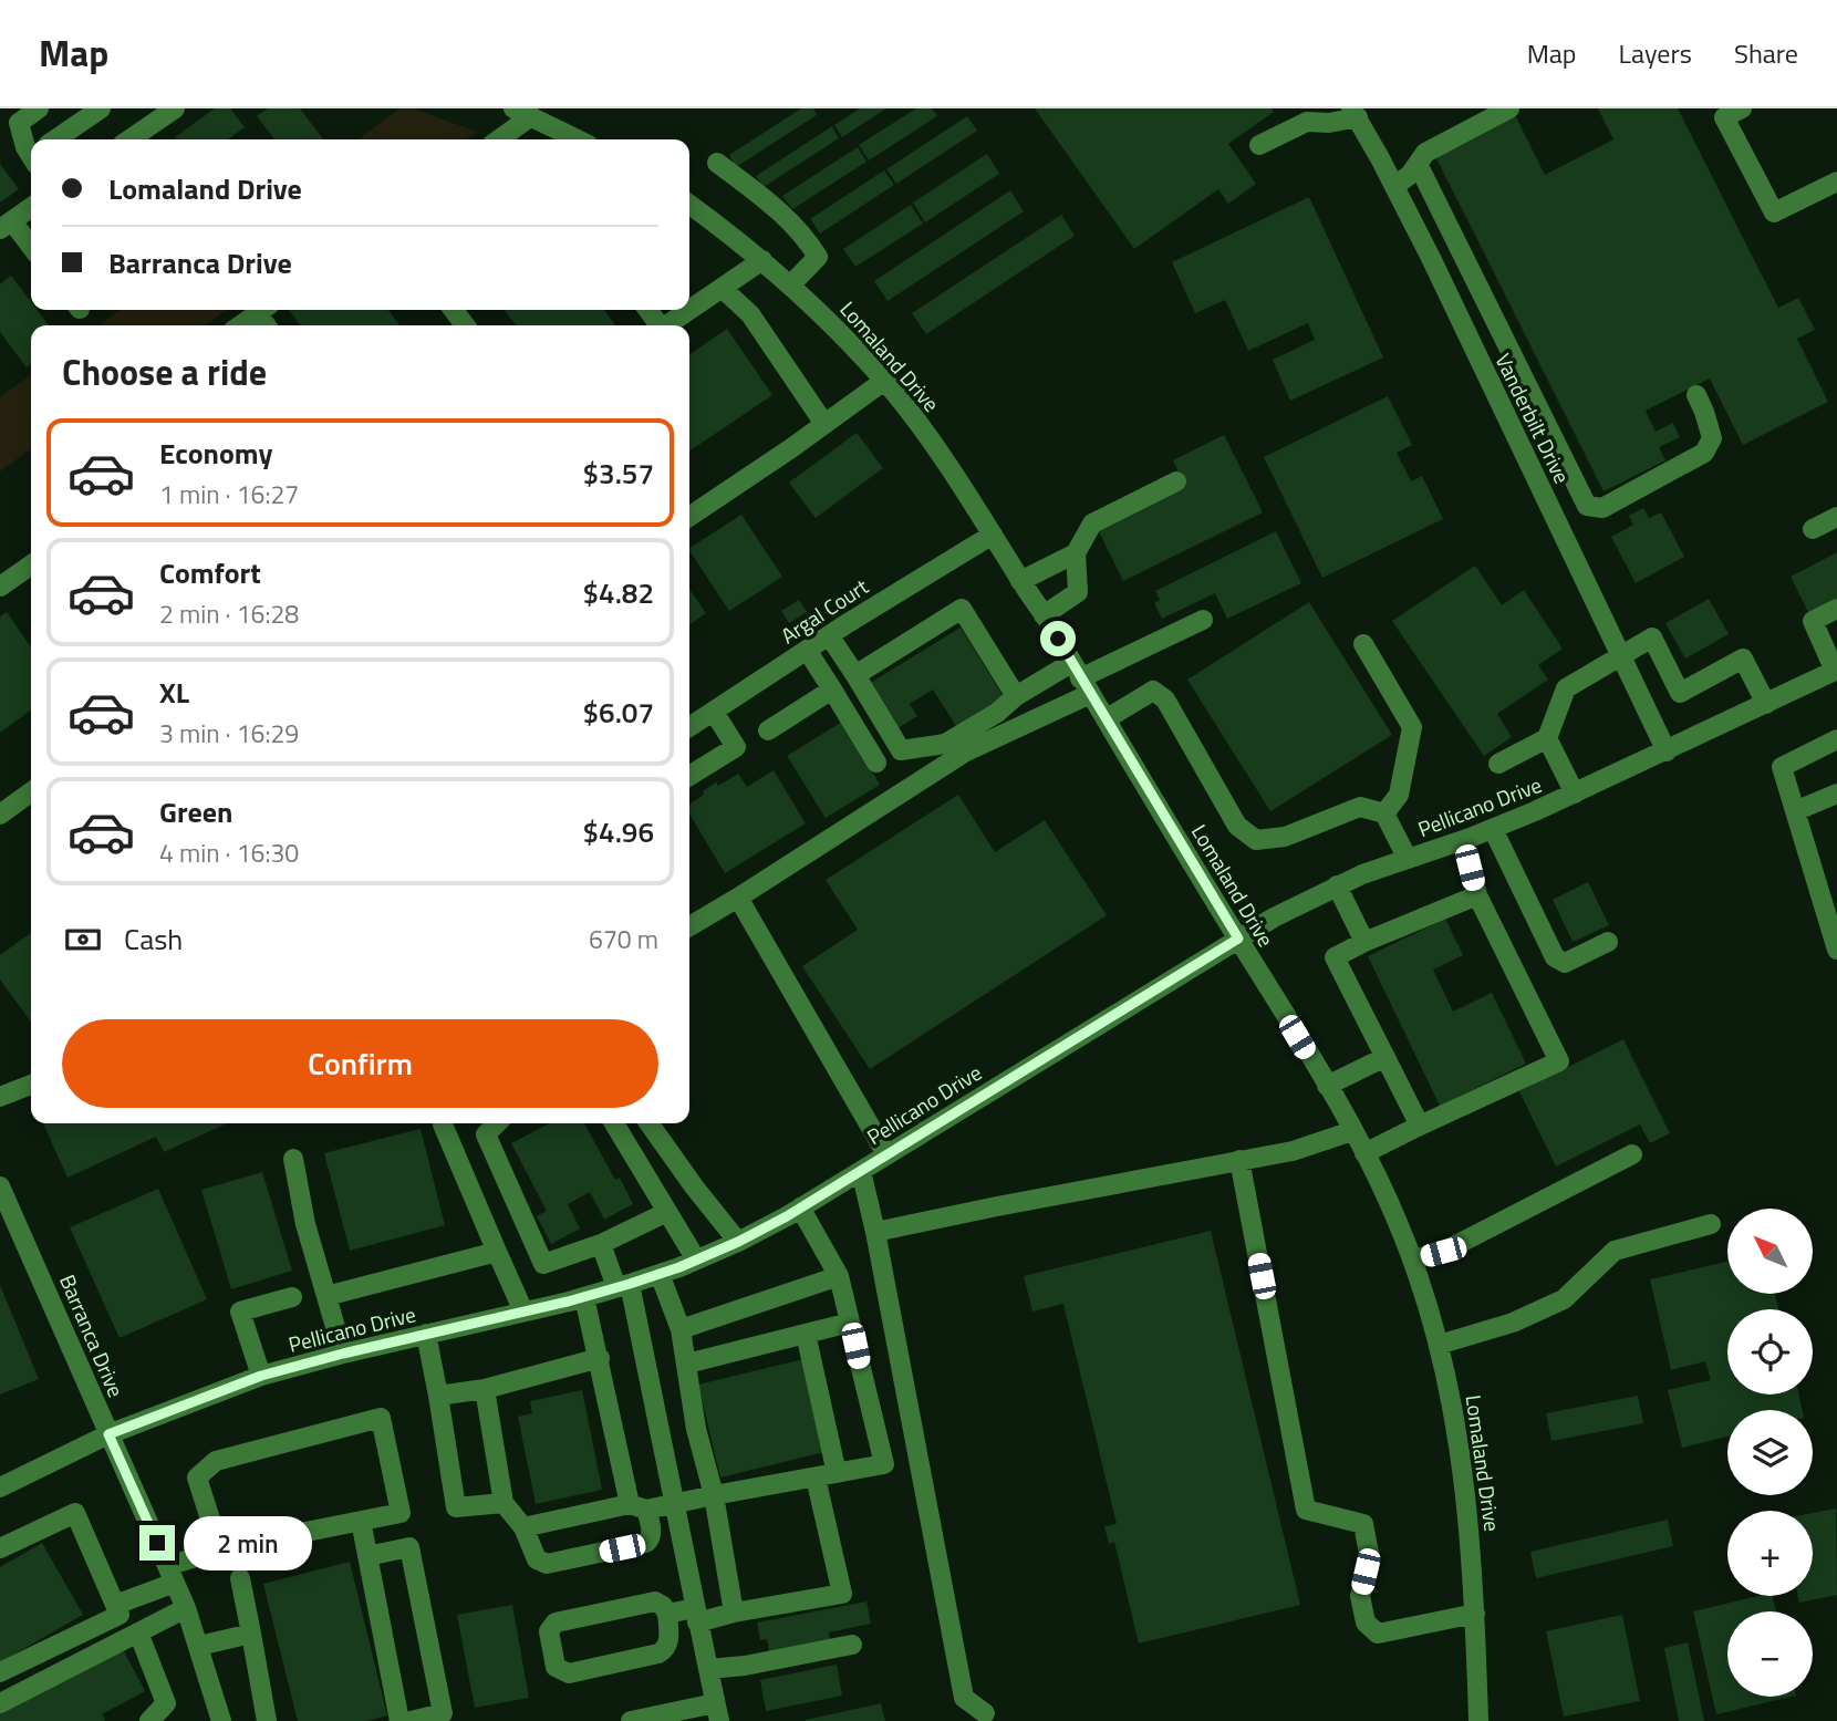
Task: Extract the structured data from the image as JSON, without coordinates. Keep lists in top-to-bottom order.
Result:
{
  "streets": {
    "street": [
      "Lomaland Drive",
      "Vanderbilt Drive",
      "Argal Court",
      "Pellicano Drive",
      "Barranca Drive"
    ]
  },
  "crossings": [
    ["Lomaland Drive", "Argal Court"],
    ["Lomaland Drive", "Pellicano Drive"],
    ["Vanderbilt Drive", "Pellicano Drive"],
    ["Pellicano Drive", "Barranca Drive"]
  ],
  "north": "top left",
  "page": {
    "header": "Map",
    "nav": ["Map", "Layers", "Share"],
    "banner": ["Lomaland Drive", "Barranca Drive"],
    "heading": "Choose a ride",
    "list": [
      {
        "name": "Economy",
        "note": "1 min · 16:27",
        "value": "$3.57"
      },
      {
        "name": "Comfort",
        "note": "2 min · 16:28",
        "value": "$4.82"
      },
      {
        "name": "XL",
        "note": "3 min · 16:29",
        "value": "$6.07"
      },
      {
        "name": "Green",
        "note": "4 min · 16:30",
        "value": "$4.96"
      }
    ],
    "pay": ["Cash", "670 m"],
    "buttons": "Confirm",
    "map_buttons": ["+", "−"],
    "bubble": "2 min"
  }
}
